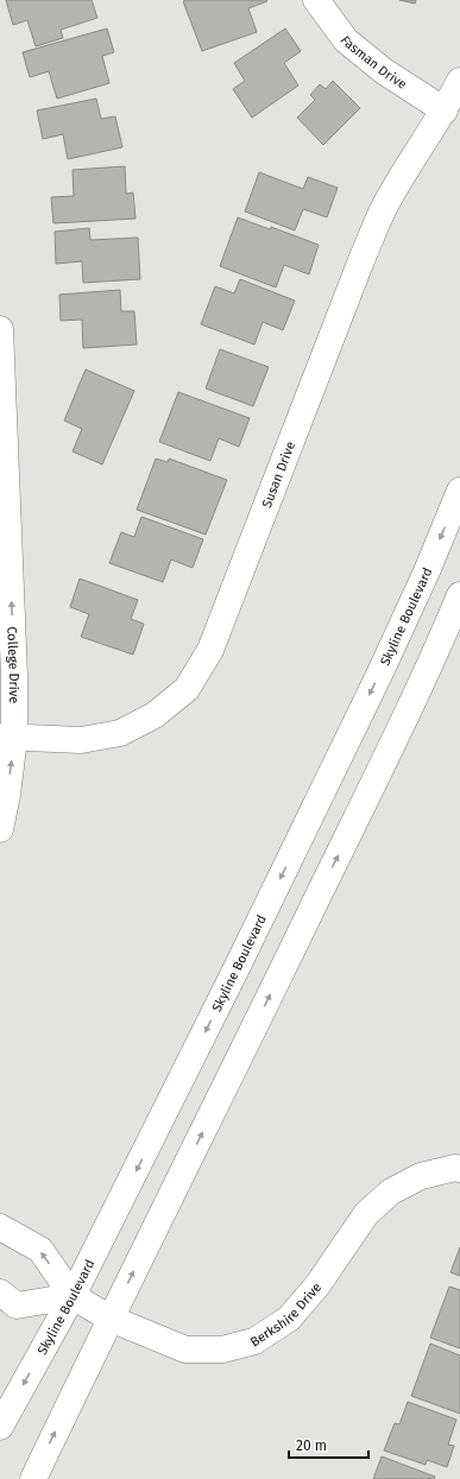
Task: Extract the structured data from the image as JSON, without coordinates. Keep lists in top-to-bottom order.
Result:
{
  "streets": {
    "street": [
      "Fasman Drive",
      "Susan Drive",
      "Skyline Boulevard",
      "College Drive",
      "Berkshire Drive"
    ]
  },
  "crossings": [
    ["Fasman Drive", "Susan Drive"],
    ["Susan Drive", "College Drive"],
    ["Skyline Boulevard", "Berkshire Drive"]
  ],
  "one_way": ["College Drive"],
  "scale_bar": "20 m"
}
